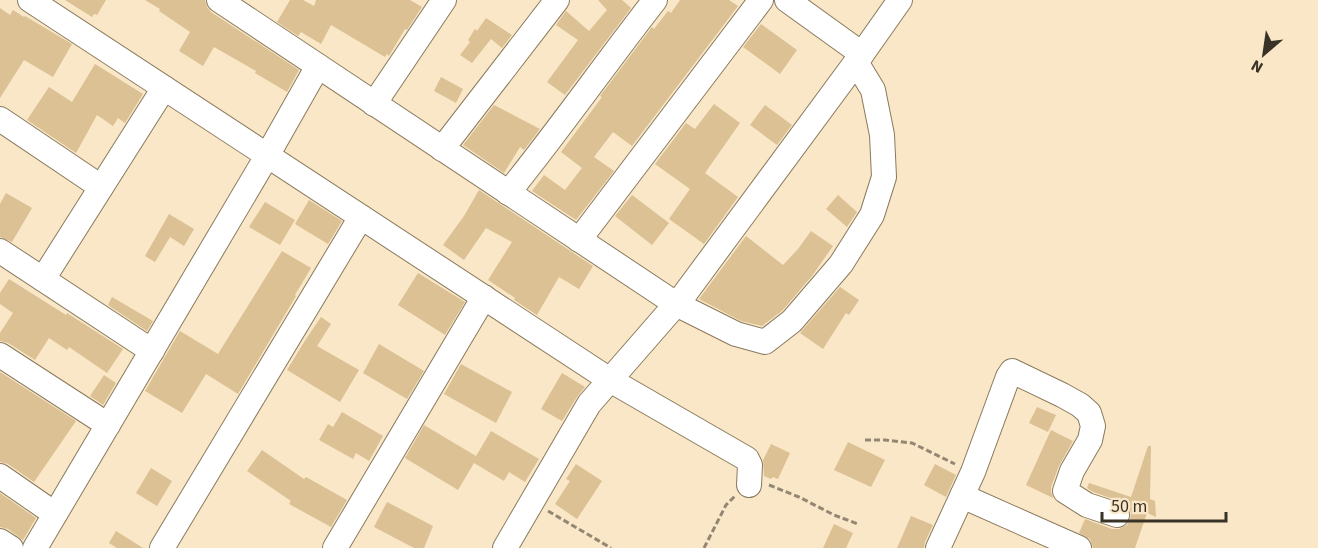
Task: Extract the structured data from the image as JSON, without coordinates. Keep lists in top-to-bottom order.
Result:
{
  "scale_bar": "50 m",
  "north": "bottom left"
}
